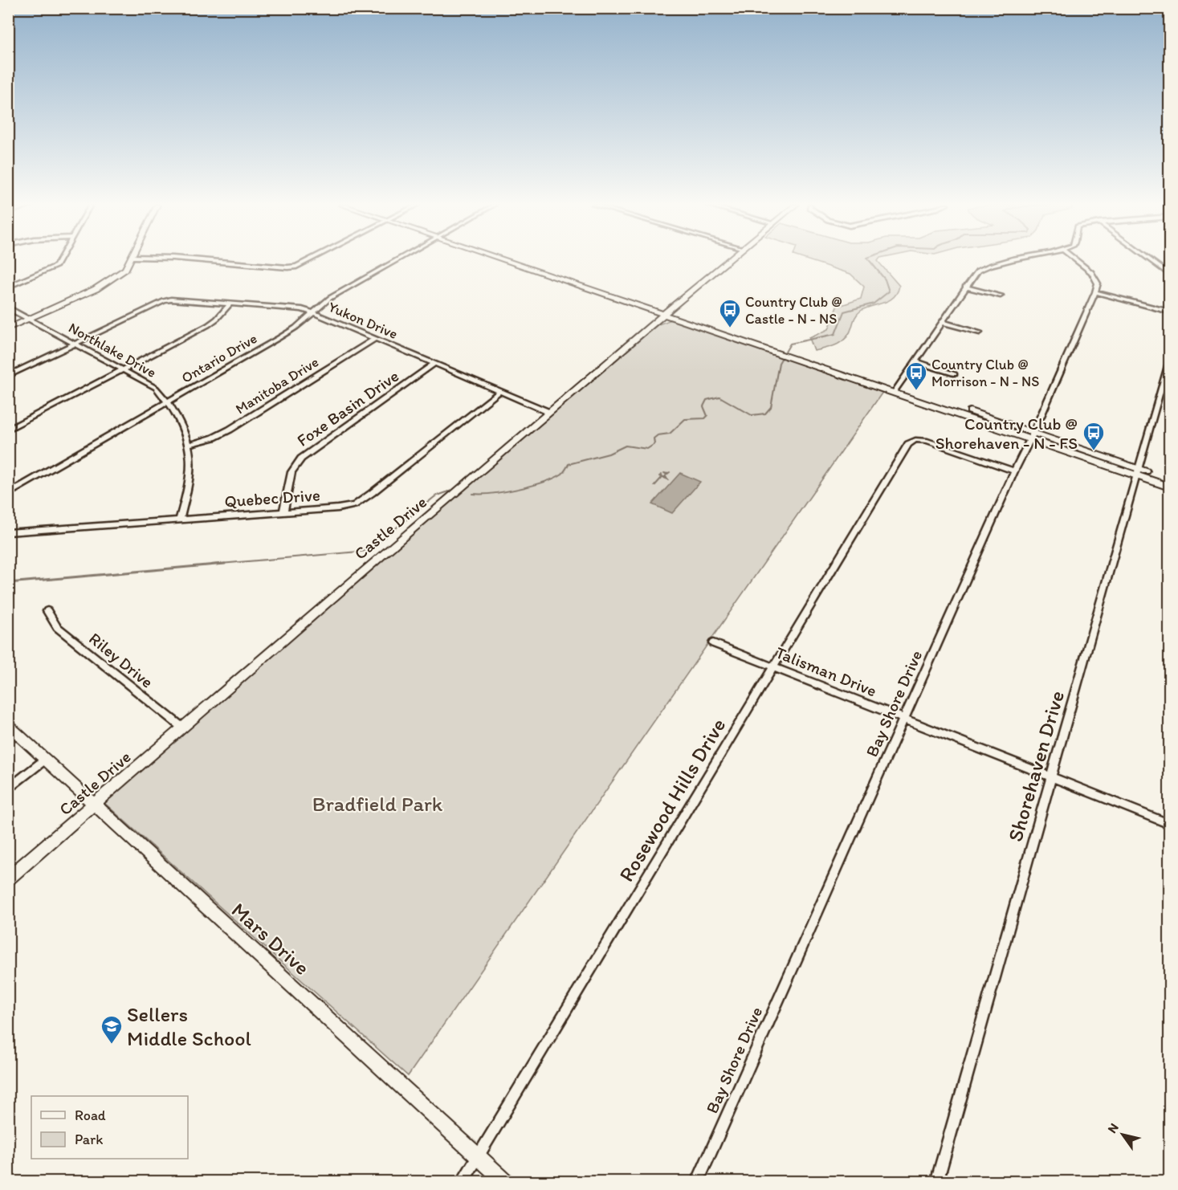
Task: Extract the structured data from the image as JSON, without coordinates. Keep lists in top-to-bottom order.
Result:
{
  "streets": {
    "main road": ["Castle Drive", "Mars Drive"],
    "street": [
      "Yukon Drive",
      "Northlake Drive",
      "Ontario Drive",
      "Manitoba Drive",
      "Foxe Basin Drive",
      "Quebec Drive",
      "Riley Drive",
      "Talisman Drive",
      "Bay Shore Drive",
      "Shorehaven Drive",
      "Rosewood Hills Drive"
    ]
  },
  "crossings": [
    ["Yukon Drive", "Northlake Drive"],
    ["Yukon Drive", "Ontario Drive"],
    ["Yukon Drive", "Manitoba Drive"],
    ["Yukon Drive", "Foxe Basin Drive"],
    ["Yukon Drive", "Quebec Drive"],
    ["Yukon Drive", "Castle Drive"],
    ["Northlake Drive", "Ontario Drive"],
    ["Northlake Drive", "Manitoba Drive"],
    ["Northlake Drive", "Quebec Drive"],
    ["Foxe Basin Drive", "Quebec Drive"],
    ["Castle Drive", "Riley Drive"],
    ["Castle Drive", "Mars Drive"],
    ["Talisman Drive", "Bay Shore Drive"],
    ["Talisman Drive", "Shorehaven Drive"],
    ["Talisman Drive", "Rosewood Hills Drive"],
    ["Bay Shore Drive", "Rosewood Hills Drive"],
    ["Rosewood Hills Drive", "Mars Drive"]
  ],
  "parks": ["Bradfield Park"],
  "places": {
    "bus stop": ["Country Club @ Castle - N - NS", "Country Club @ Morrison - N - NS", "Country Club @ Shorehaven - N - FS"],
    "school or university": ["Sellers Middle School"]
  },
  "legend": ["Road", "Park"],
  "north": "top left"
}
